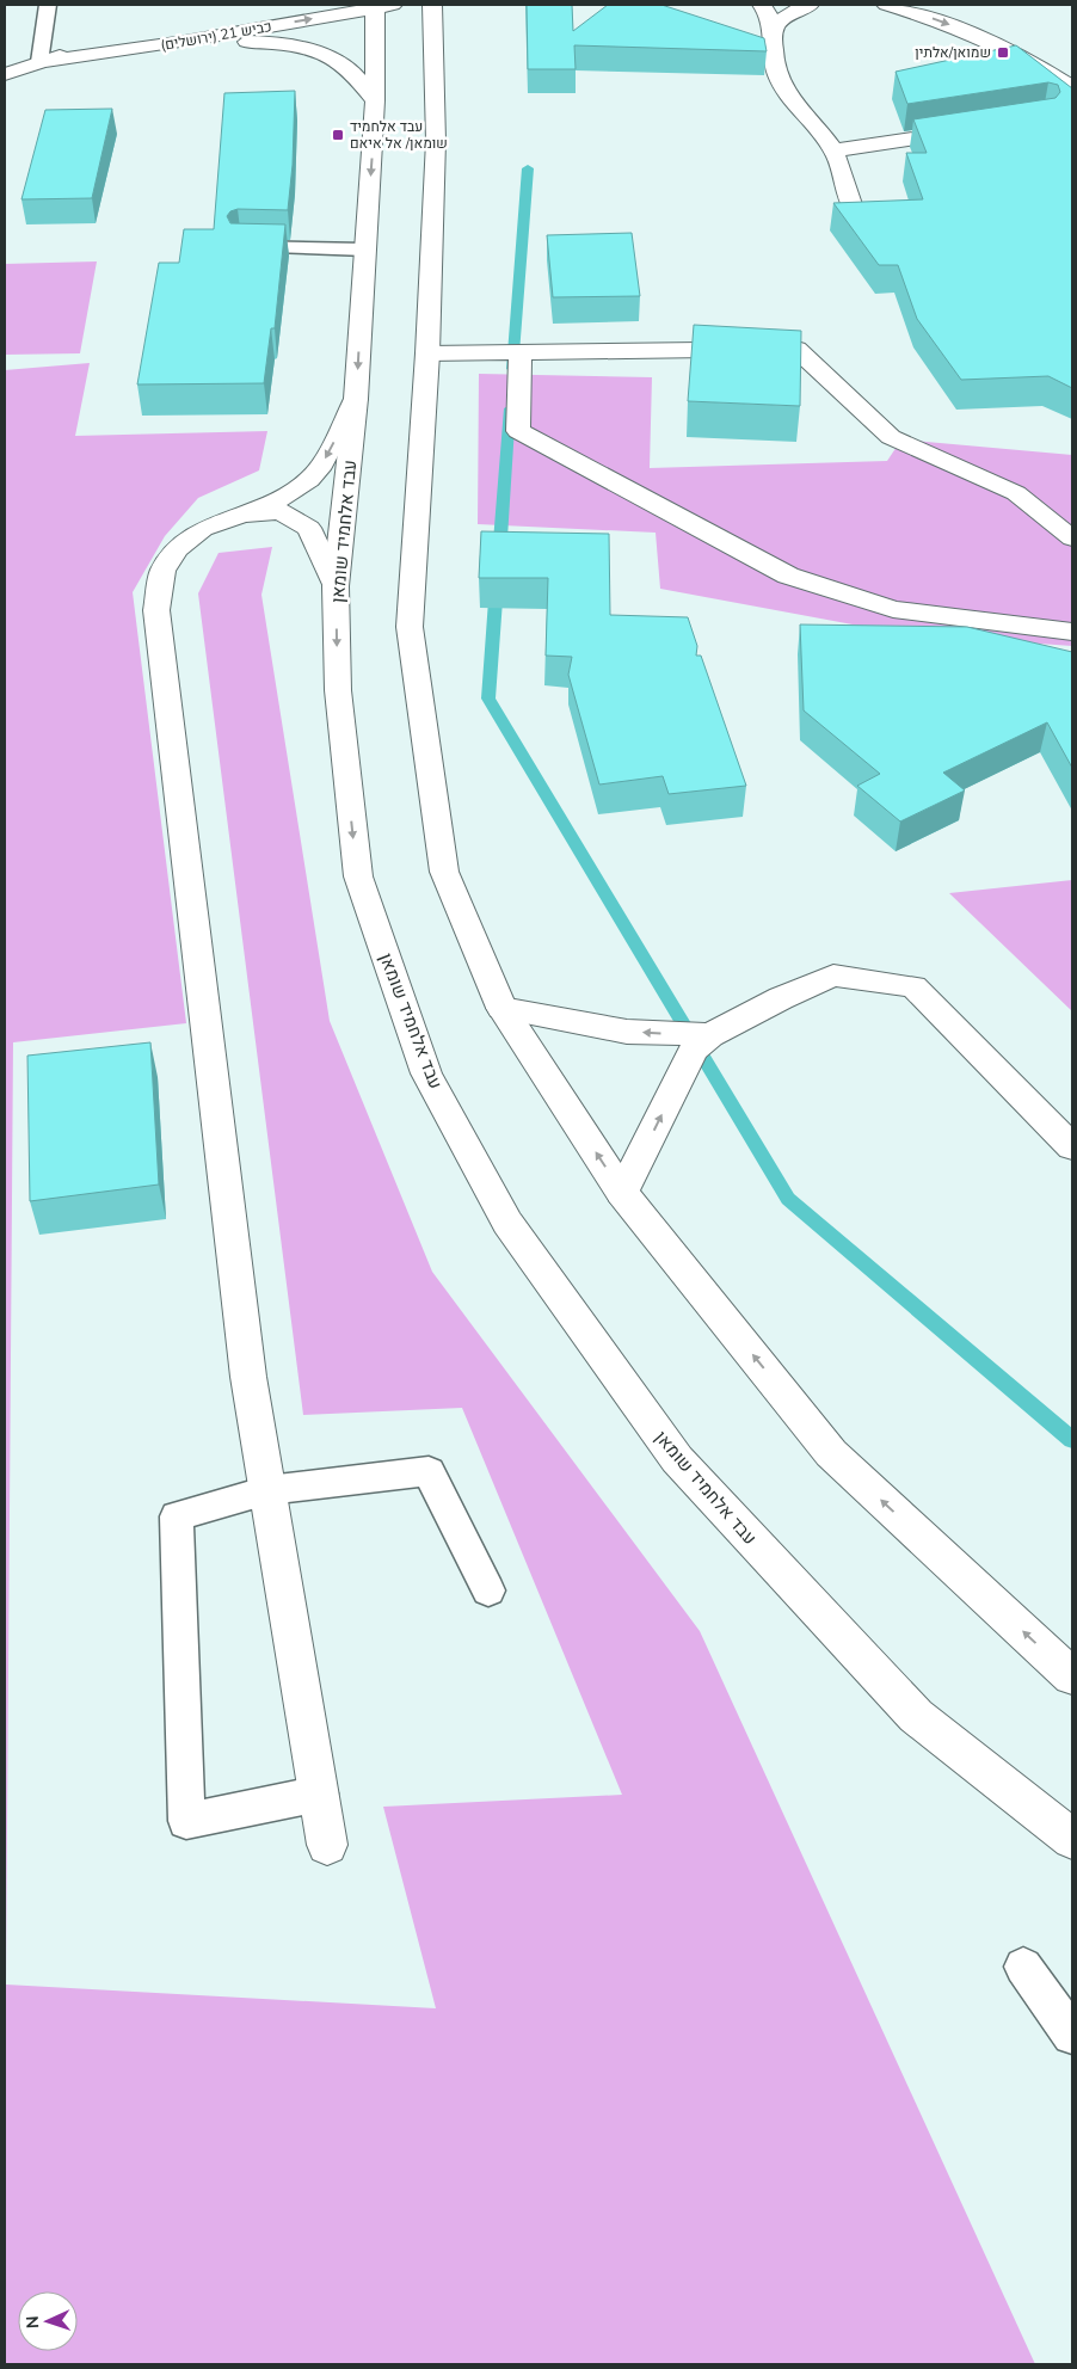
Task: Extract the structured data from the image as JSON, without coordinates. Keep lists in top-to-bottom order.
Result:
{
  "streets": {
    "main road": ["כביש 21 (ירושלים)", "עבד אלחמיד שומאן"]
  },
  "crossings": [
    ["כביש 21 (ירושלים)", "עבד אלחמיד שומאן"]
  ],
  "places": {
    "transit": ["שמואן/אלתין", "עבד אלחמיד שומאן/ אל איאם"]
  },
  "north": "left"
}
